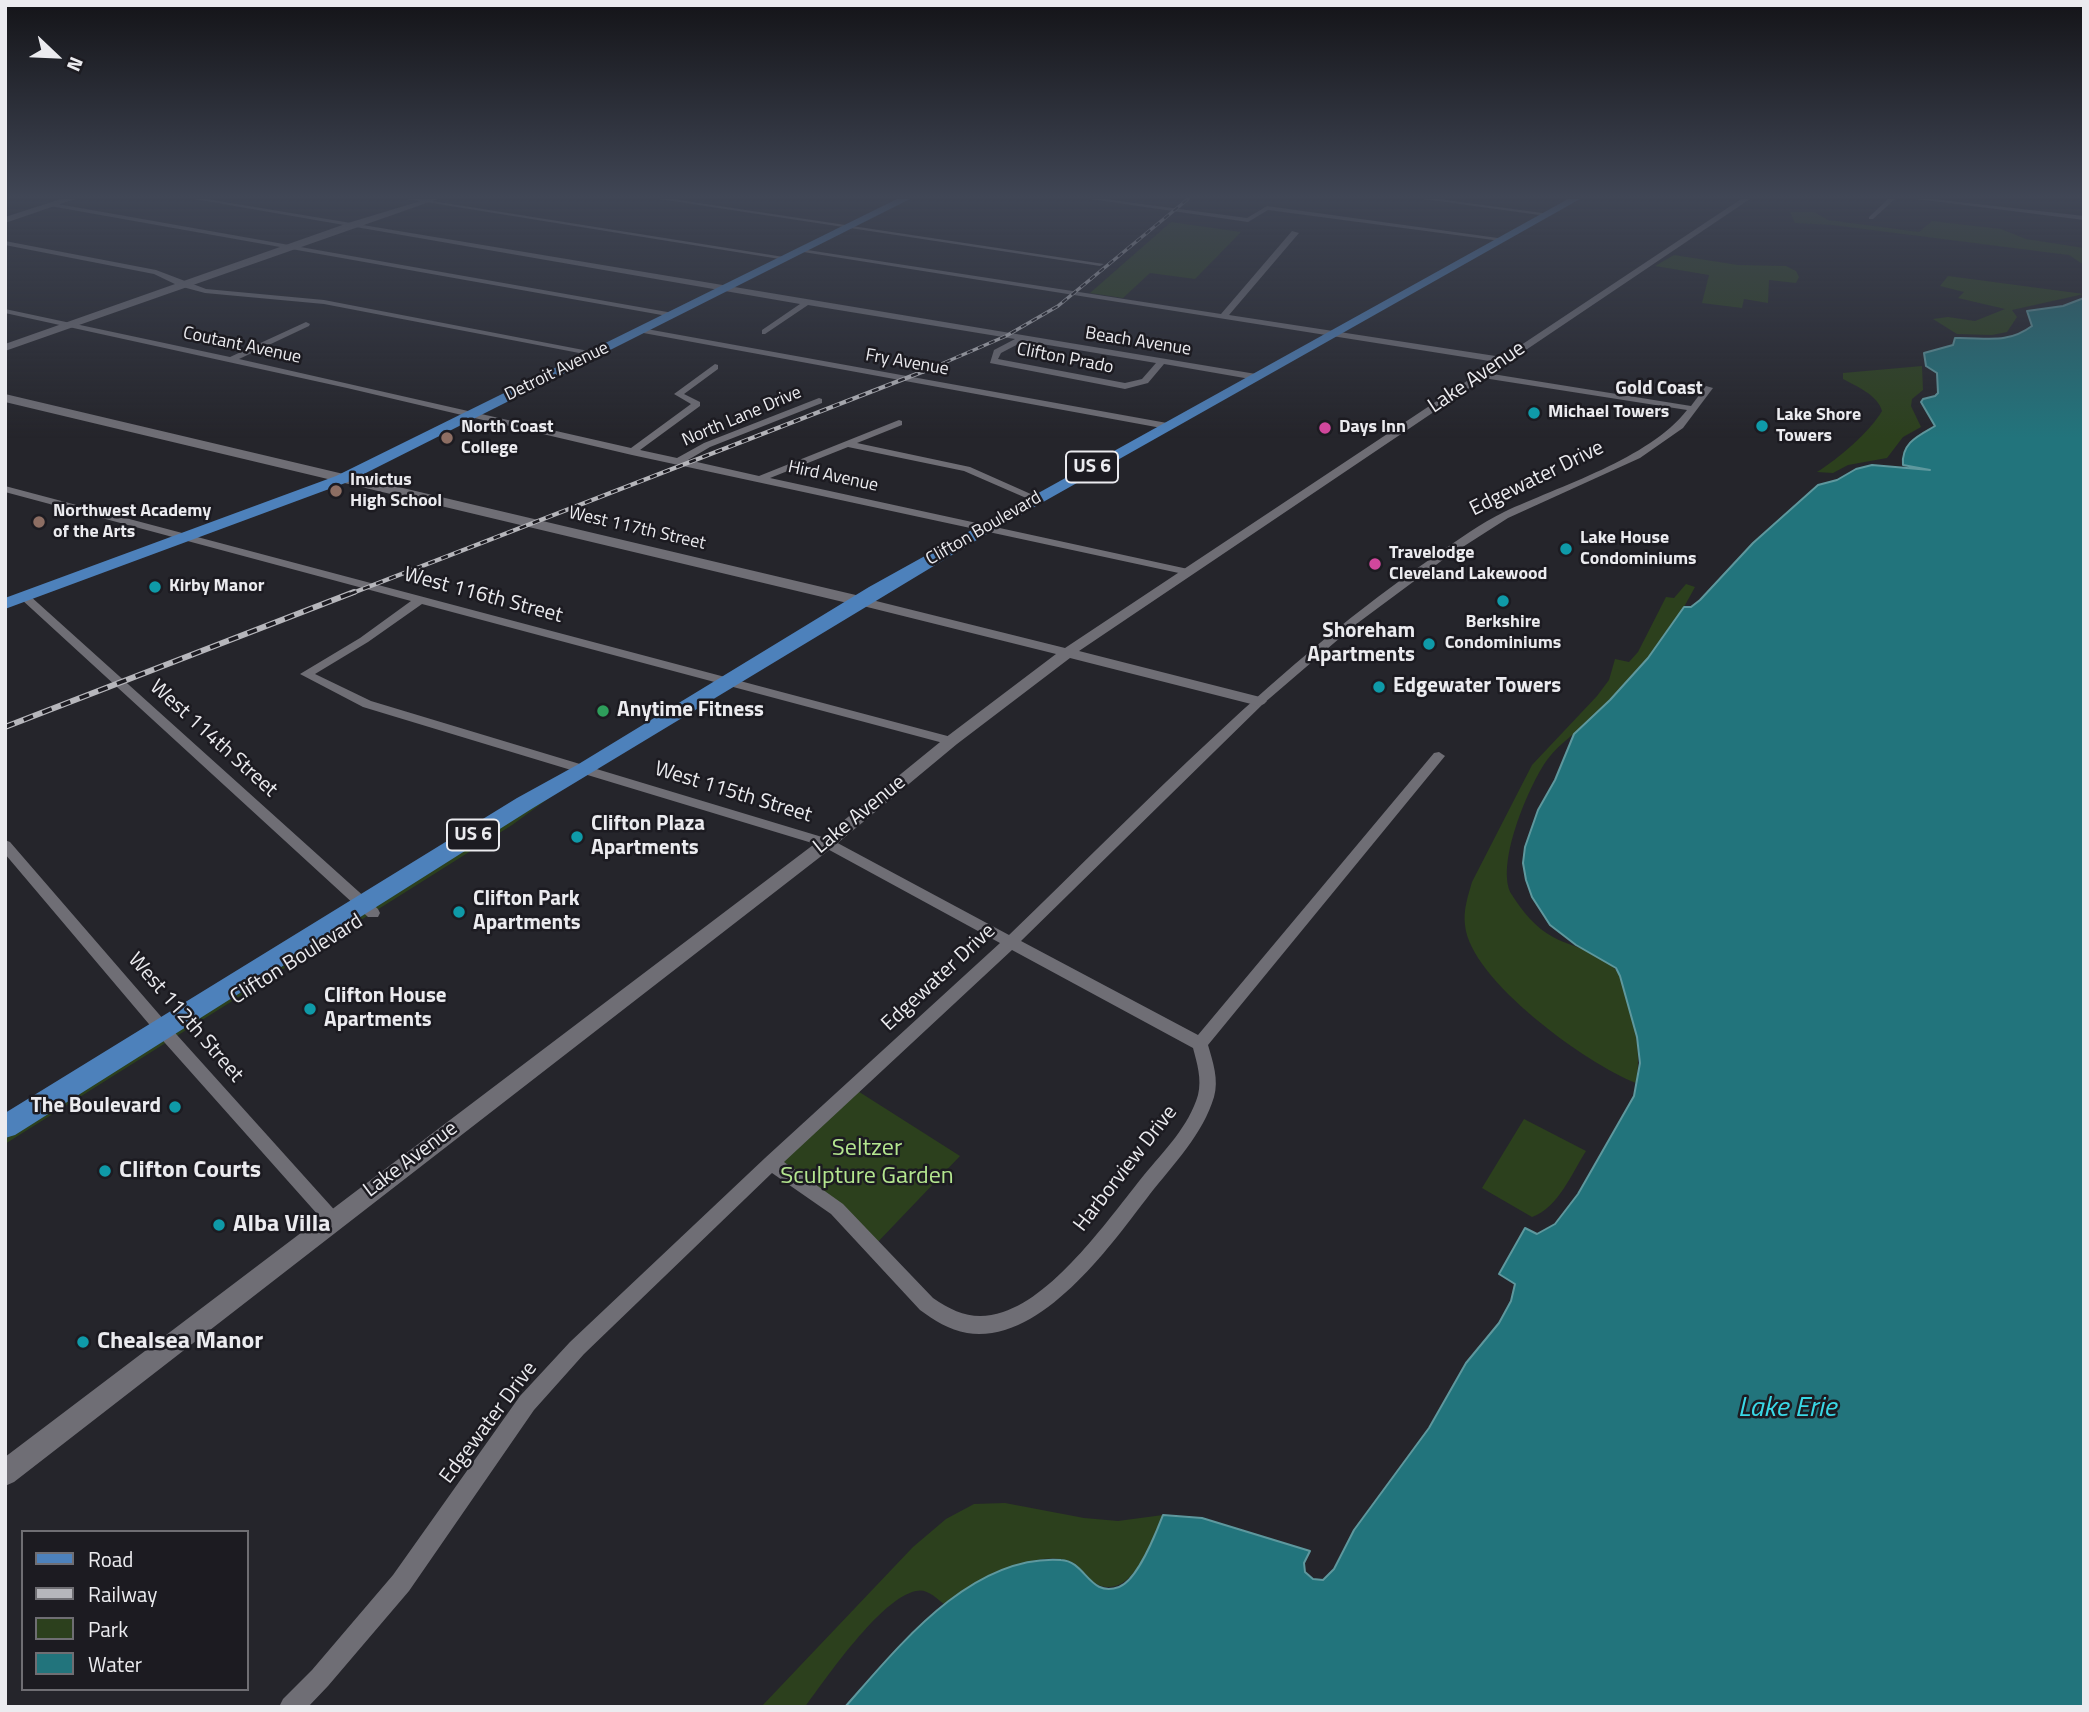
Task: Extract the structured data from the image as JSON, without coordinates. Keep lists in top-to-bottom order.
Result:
{
  "streets": {
    "main road": [
      "Detroit Avenue",
      "US 6",
      "West 117th Street",
      "Clifton Boulevard"
    ],
    "street": [
      "Beach Avenue",
      "Coutant Avenue",
      "Clifton Prado",
      "Fry Avenue",
      "Lake Avenue",
      "North Lane Drive",
      "Hird Avenue",
      "Edgewater Drive",
      "West 116th Street",
      "West 114th Street",
      "West 115th Street",
      "West 112th Street",
      "Harborview Drive"
    ]
  },
  "crossings": [
    ["Beach Avenue", "Clifton Prado"],
    ["Beach Avenue", "Detroit Avenue"],
    ["Beach Avenue", "Clifton Boulevard"],
    ["Coutant Avenue", "Detroit Avenue"],
    ["Coutant Avenue", "Hird Avenue"],
    ["Fry Avenue", "Detroit Avenue"],
    ["Fry Avenue", "Clifton Boulevard"],
    ["Detroit Avenue", "Hird Avenue"],
    ["Detroit Avenue", "West 117th Street"],
    ["Detroit Avenue", "West 116th Street"],
    ["Detroit Avenue", "West 114th Street"],
    ["Lake Avenue", "Hird Avenue"],
    ["Lake Avenue", "West 117th Street"],
    ["Lake Avenue", "West 116th Street"],
    ["Lake Avenue", "West 115th Street"],
    ["Lake Avenue", "West 112th Street"],
    ["North Lane Drive", "Hird Avenue"],
    ["Hird Avenue", "Clifton Boulevard"],
    ["Edgewater Drive", "West 117th Street"],
    ["Edgewater Drive", "West 115th Street"],
    ["Edgewater Drive", "Harborview Drive"],
    ["West 117th Street", "Clifton Boulevard"],
    ["Clifton Boulevard", "West 116th Street"],
    ["Clifton Boulevard", "West 114th Street"],
    ["Clifton Boulevard", "West 115th Street"],
    ["Clifton Boulevard", "West 112th Street"],
    ["West 116th Street", "West 115th Street"],
    ["West 115th Street", "Harborview Drive"]
  ],
  "districts": ["Gold Coast"],
  "water": ["Lake Erie"],
  "parks": ["Seltzer Sculpture Garden"],
  "places": [
    "Michael Towers",
    "Lake Shore Towers",
    "Days Inn",
    "North Coast College",
    "Invictus High School",
    "Northwest Academy of the Arts",
    "Lake House Condominiums",
    "Travelodge Cleveland Lakewood",
    "Kirby Manor",
    "Berkshire Condominiums",
    "Shoreham Apartments",
    "Edgewater Towers",
    "Anytime Fitness",
    "Clifton Plaza Apartments",
    "Clifton Park Apartments",
    "Clifton House Apartments",
    "The Boulevard",
    "Clifton Courts",
    "Alba Villa",
    "Chealsea Manor"
  ],
  "legend": [
    "Road",
    "Railway",
    "Park",
    "Water"
  ],
  "north": "bottom right"
}
